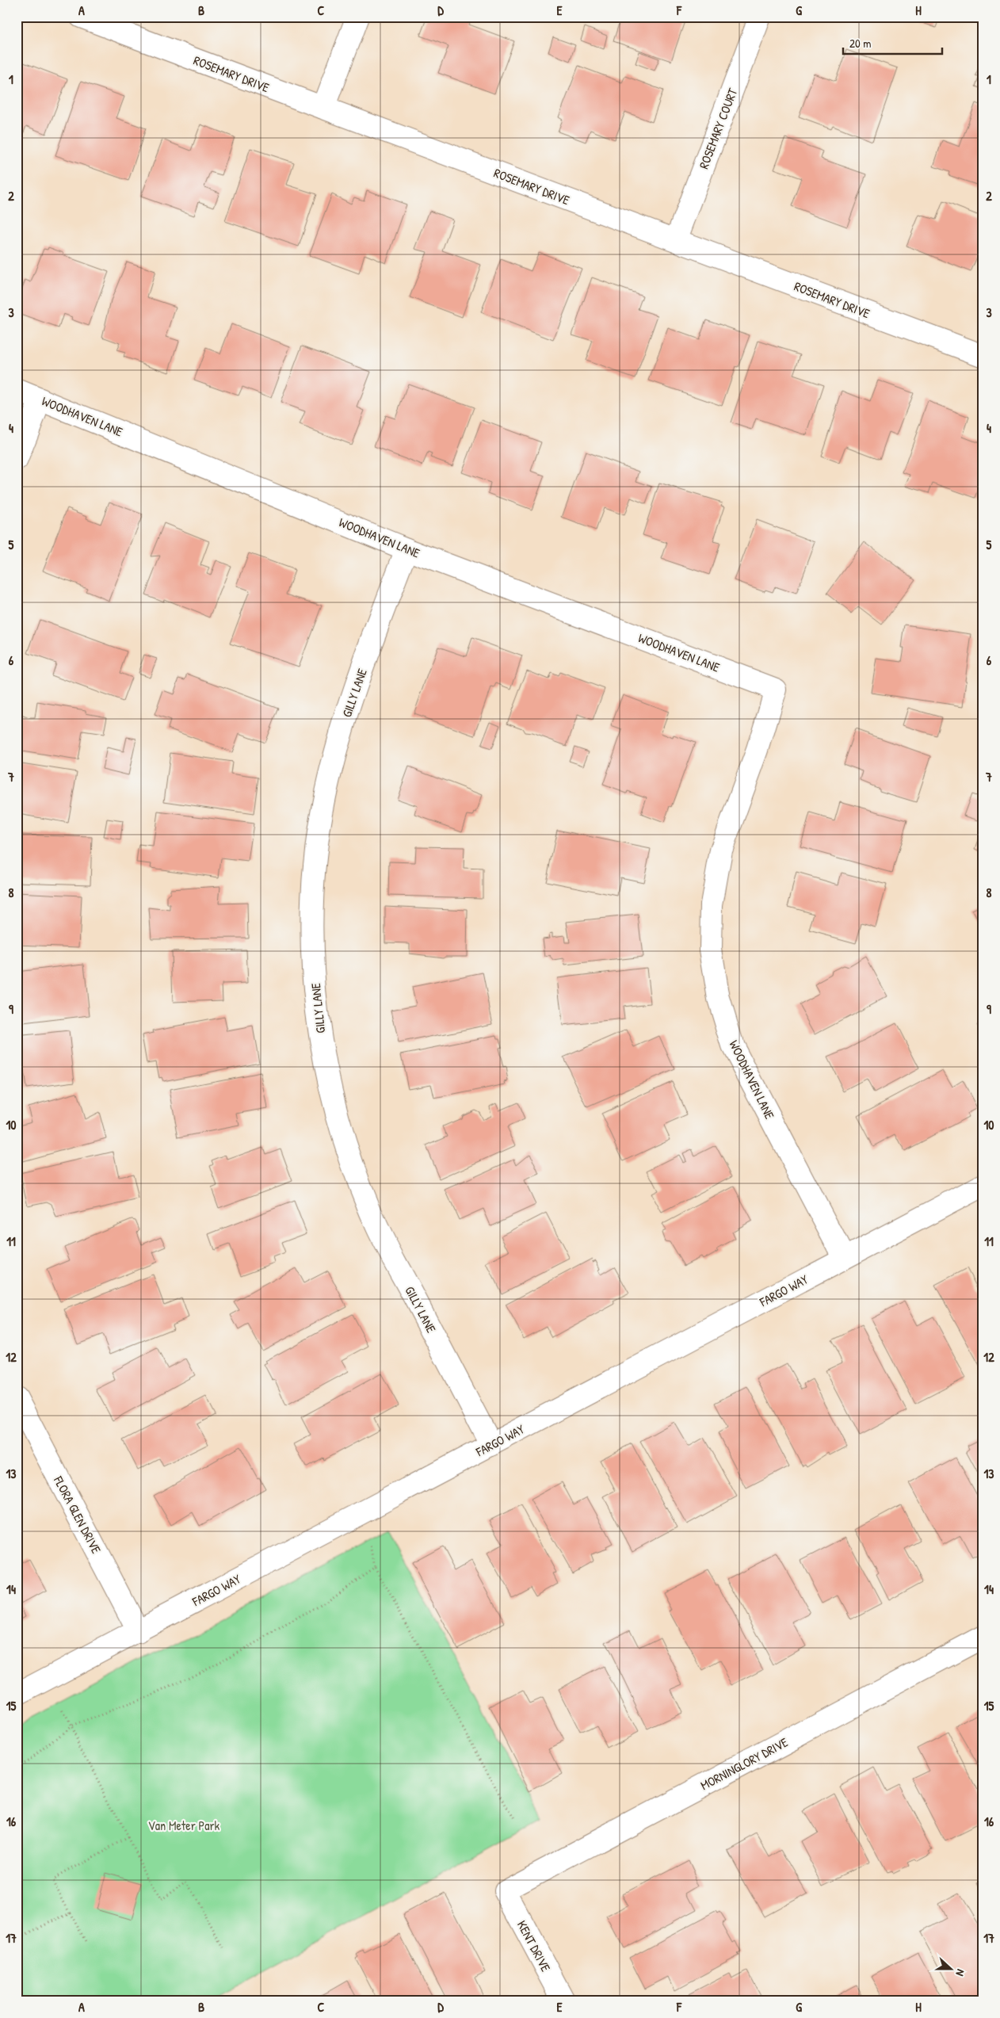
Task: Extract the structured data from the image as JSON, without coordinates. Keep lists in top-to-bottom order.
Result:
{
  "streets": {
    "street": [
      "ROSEMARY DRIVE",
      "ROSEMARY COURT",
      "WOODHAVEN LANE",
      "GILLY LANE",
      "FARGO WAY",
      "FLORA GLEN DRIVE",
      "MORNINGLORY DRIVE",
      "KENT DRIVE"
    ]
  },
  "crossings": [
    ["ROSEMARY DRIVE", "ROSEMARY COURT"],
    ["WOODHAVEN LANE", "GILLY LANE"],
    ["WOODHAVEN LANE", "FARGO WAY"],
    ["GILLY LANE", "FARGO WAY"],
    ["FARGO WAY", "FLORA GLEN DRIVE"],
    ["MORNINGLORY DRIVE", "KENT DRIVE"]
  ],
  "parks": ["Van Meter Park"],
  "scale_bar": "20 m",
  "north": "right",
  "grid": {
    "columns": [
      "A",
      "B",
      "C",
      "D",
      "E",
      "F",
      "G",
      "H"
    ],
    "rows": [
      "1",
      "2",
      "3",
      "4",
      "5",
      "6",
      "7",
      "8",
      "9",
      "10",
      "11",
      "12",
      "13",
      "14",
      "15",
      "16",
      "17"
    ]
  }
}
